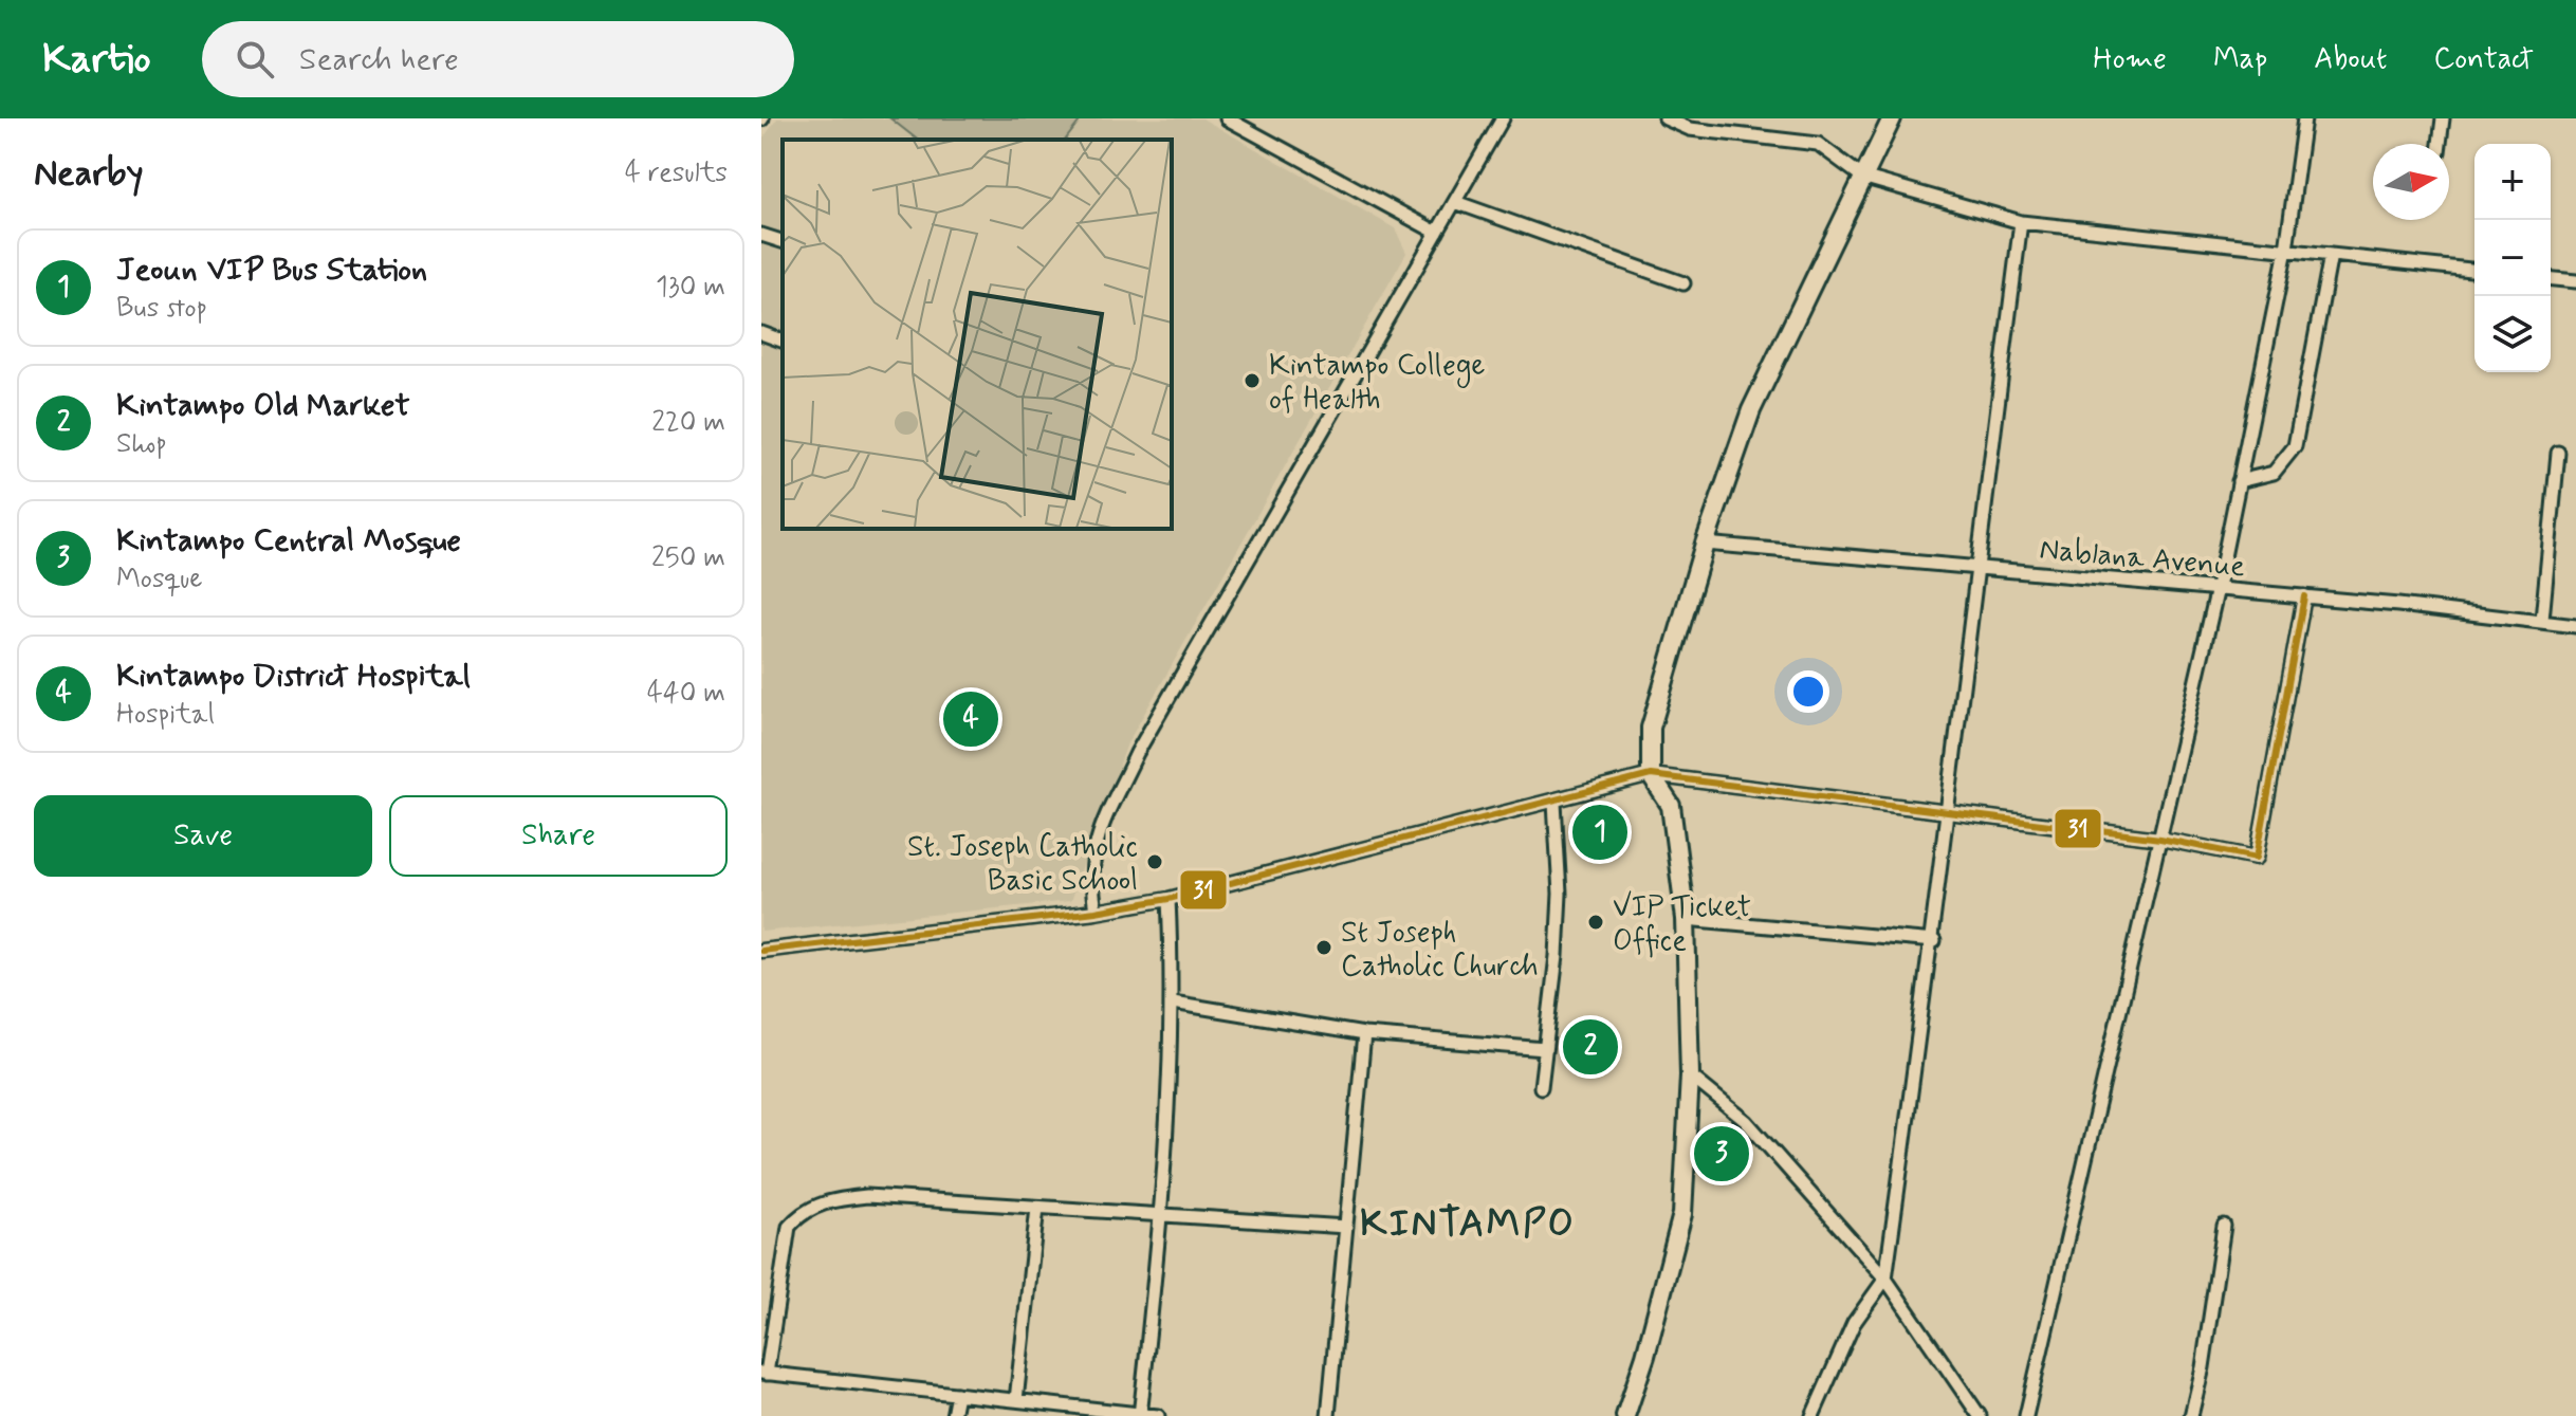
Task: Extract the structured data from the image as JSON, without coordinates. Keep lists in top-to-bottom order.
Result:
{
  "streets": {
    "street": ["Nablana Avenue"]
  },
  "districts": ["KINTAMPO"],
  "places": [
    "Kintampo College of Health",
    "St. Joseph Catholic Basic School",
    "VIP Ticket Office",
    "St Joseph Catholic Church"
  ],
  "lines": ["transit line 31"],
  "north": "right",
  "page": {
    "header": "Kartio",
    "search": "Search here",
    "nav": [
      "Home",
      "Map",
      "About",
      "Contact"
    ],
    "heading": ["Nearby", "4 results"],
    "map_buttons": ["+", "−"],
    "list": [
      {
        "mark": "1",
        "name": "Jeoun VIP Bus Station",
        "note": "Bus stop",
        "value": "130 m"
      },
      {
        "mark": "2",
        "name": "Kintampo Old Market",
        "note": "Shop",
        "value": "220 m"
      },
      {
        "mark": "3",
        "name": "Kintampo Central Mosque",
        "note": "Mosque",
        "value": "250 m"
      },
      {
        "mark": "4",
        "name": "Kintampo District Hospital",
        "note": "Hospital",
        "value": "440 m"
      }
    ],
    "pins": [
      "4",
      "1",
      "2",
      "3"
    ],
    "buttons": ["Save", "Share"]
  }
}
